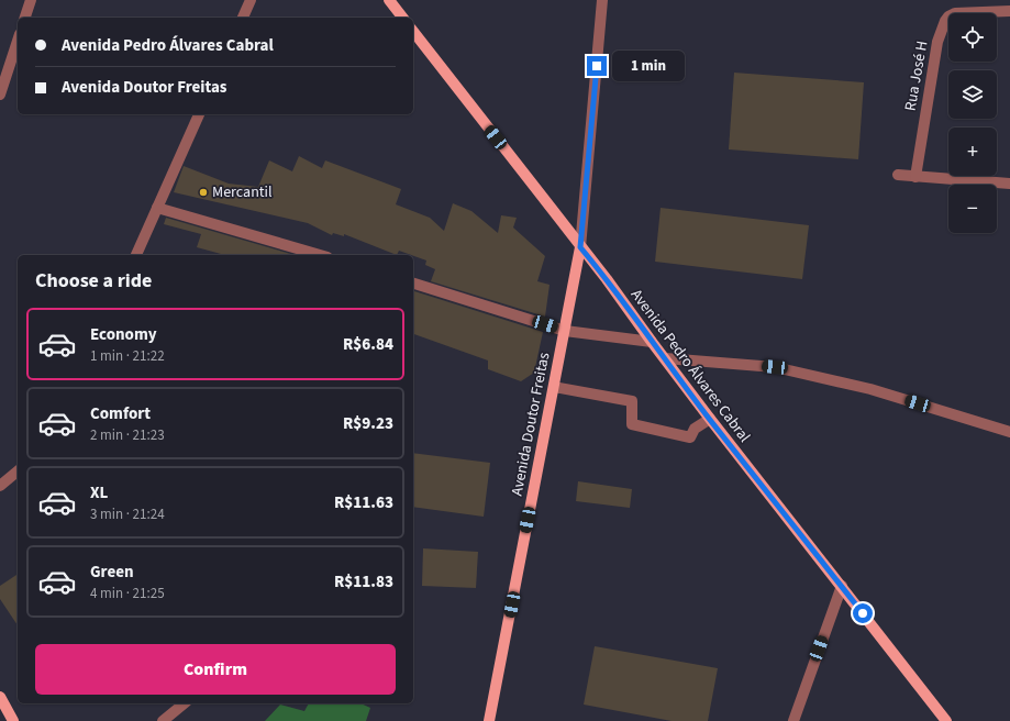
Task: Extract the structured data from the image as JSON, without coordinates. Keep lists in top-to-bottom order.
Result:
{
  "streets": {
    "main road": ["Avenida Pedro Álvares Cabral", "Avenida Doutor Freitas"],
    "street": ["Rua José H"]
  },
  "crossings": [
    ["Avenida Pedro Álvares Cabral", "Avenida Doutor Freitas"]
  ],
  "places": ["Mercantil"],
  "page": {
    "map_buttons": ["+", "−"],
    "banner": ["Avenida Pedro Álvares Cabral", "Avenida Doutor Freitas"],
    "bubble": "1 min",
    "heading": "Choose a ride",
    "list": [
      {
        "name": "Economy",
        "note": "1 min · 21:22",
        "value": "R$6.84"
      },
      {
        "name": "Comfort",
        "note": "2 min · 21:23",
        "value": "R$9.23"
      },
      {
        "name": "XL",
        "note": "3 min · 21:24",
        "value": "R$11.63"
      },
      {
        "name": "Green",
        "note": "4 min · 21:25",
        "value": "R$11.83"
      }
    ],
    "buttons": "Confirm"
  }
}
